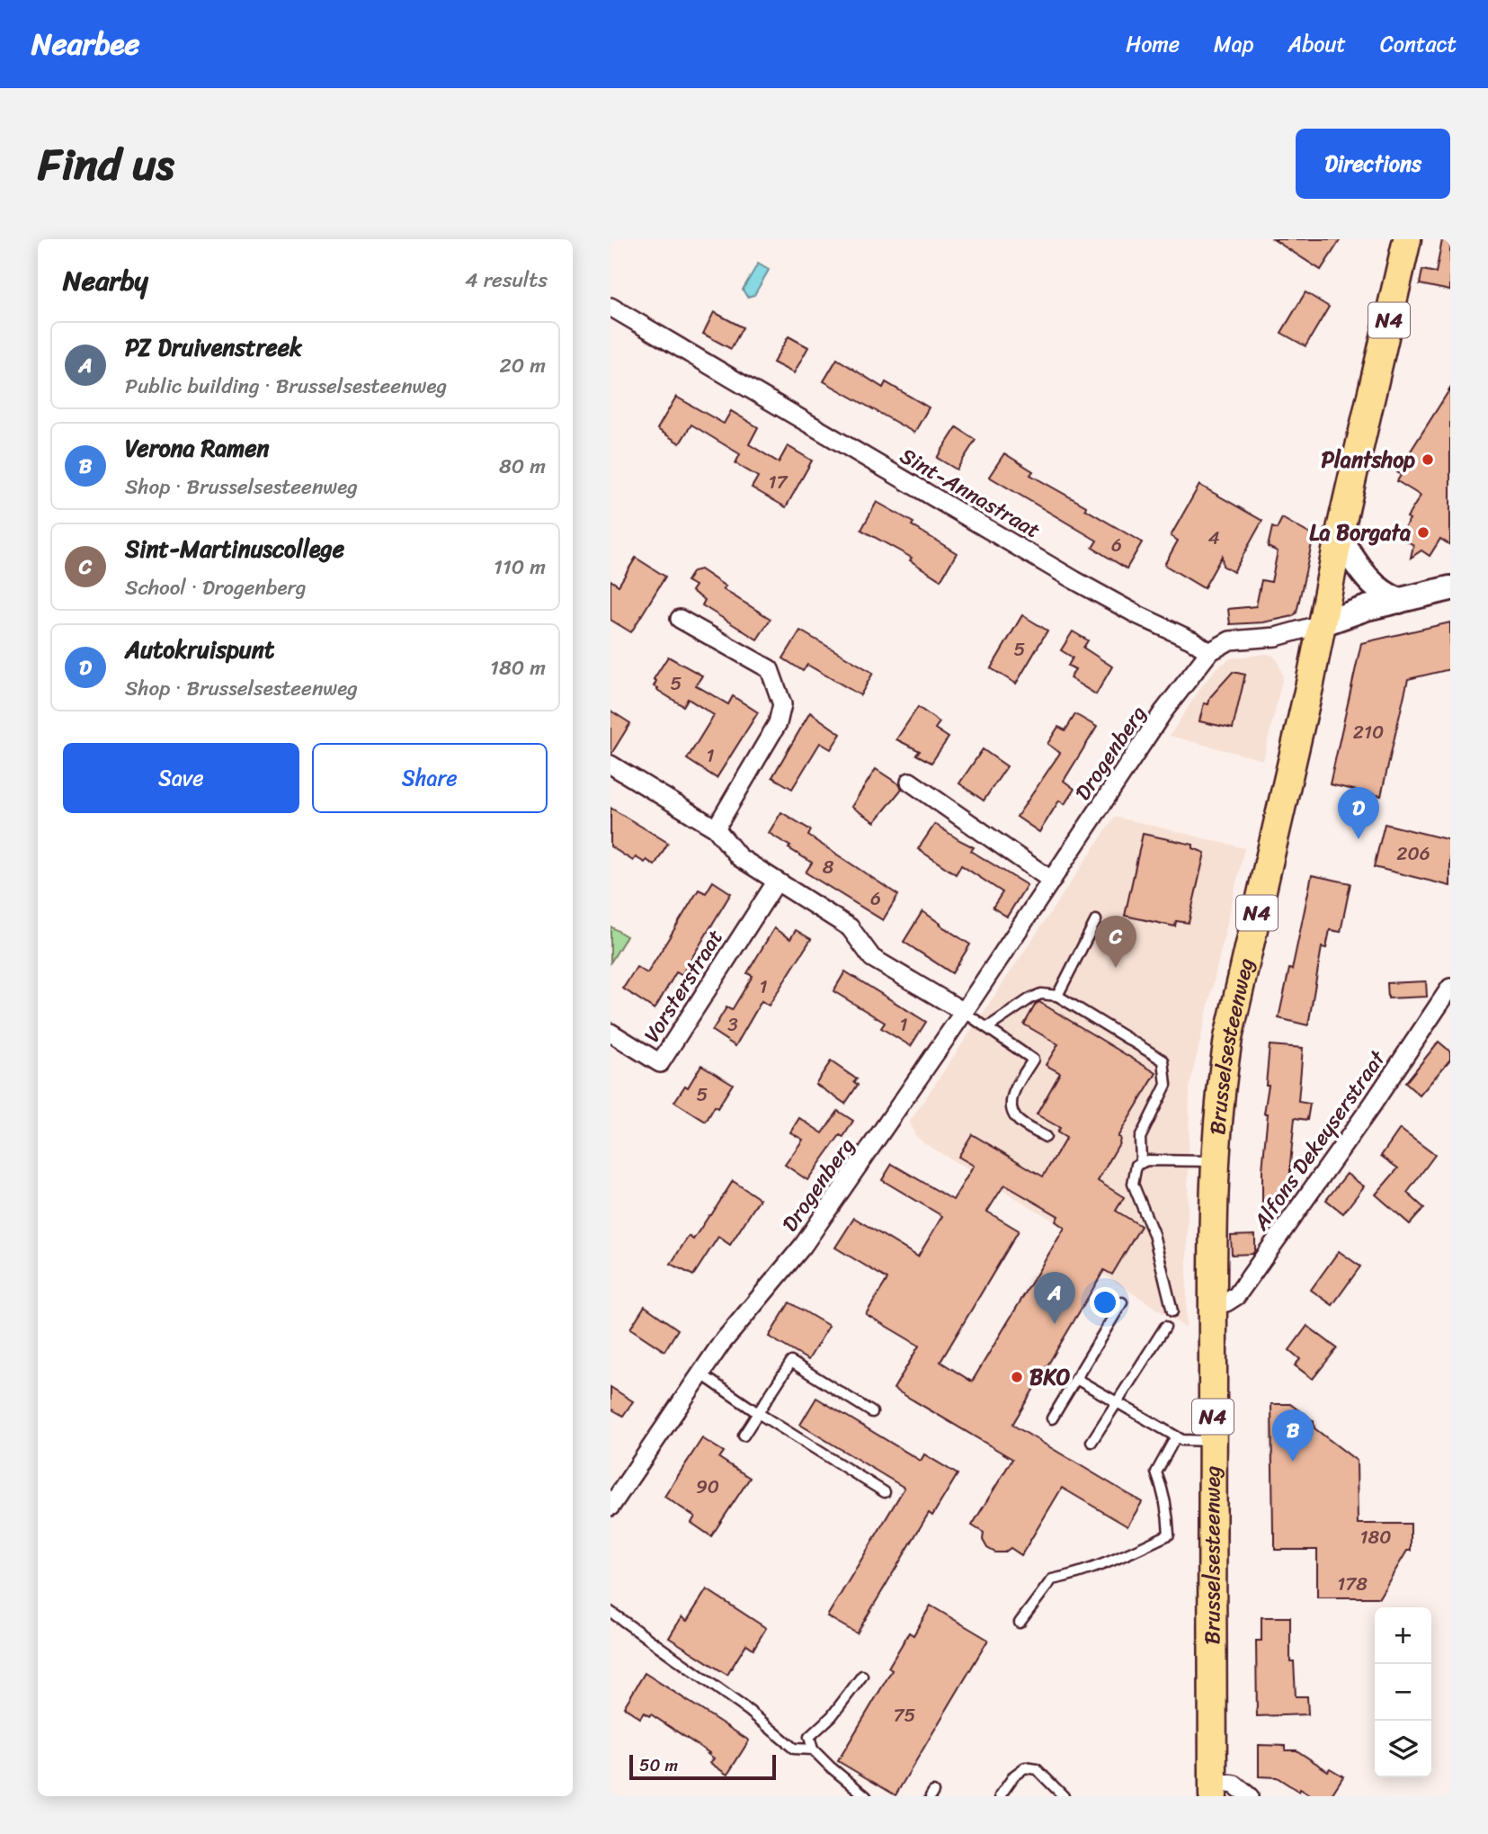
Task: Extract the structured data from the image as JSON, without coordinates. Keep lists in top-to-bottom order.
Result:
{
  "streets": {
    "main road": ["N4", "Brusselsesteenweg"],
    "street": [
      "Sint-Annastraat",
      "Drogenberg",
      "Vorsterstraat",
      "Alfons Dekeyserstraat"
    ]
  },
  "crossings": [
    ["Sint-Annastraat", "Drogenberg"],
    ["Brusselsesteenweg", "Alfons Dekeyserstraat"]
  ],
  "places": ["Plantshop", "La Borgata", "BKO"],
  "house_numbers": [
    "17",
    "4",
    "6",
    "5",
    "5",
    "210",
    "1",
    "206",
    "8",
    "6",
    "1",
    "3",
    "1",
    "5",
    "90",
    "180",
    "178",
    "75"
  ],
  "scale_bar": "50 m",
  "page": {
    "header": "Nearbee",
    "nav": [
      "Home",
      "Map",
      "About",
      "Contact"
    ],
    "title": "Find us",
    "buttons": [
      "Directions",
      ["Save", "Share"]
    ],
    "heading": ["Nearby", "4 results"],
    "list": [
      {
        "mark": "A",
        "name": "PZ Druivenstreek",
        "note": "Public building · Brusselsesteenweg",
        "value": "20 m"
      },
      {
        "mark": "B",
        "name": "Verona Ramen",
        "note": "Shop · Brusselsesteenweg",
        "value": "80 m"
      },
      {
        "mark": "C",
        "name": "Sint-Martinuscollege",
        "note": "School · Drogenberg",
        "value": "110 m"
      },
      {
        "mark": "D",
        "name": "Autokruispunt",
        "note": "Shop · Brusselsesteenweg",
        "value": "180 m"
      }
    ],
    "pins": [
      "D",
      "C",
      "A",
      "B"
    ],
    "map_buttons": ["+", "−"],
    "scale": "50 m"
  }
}
